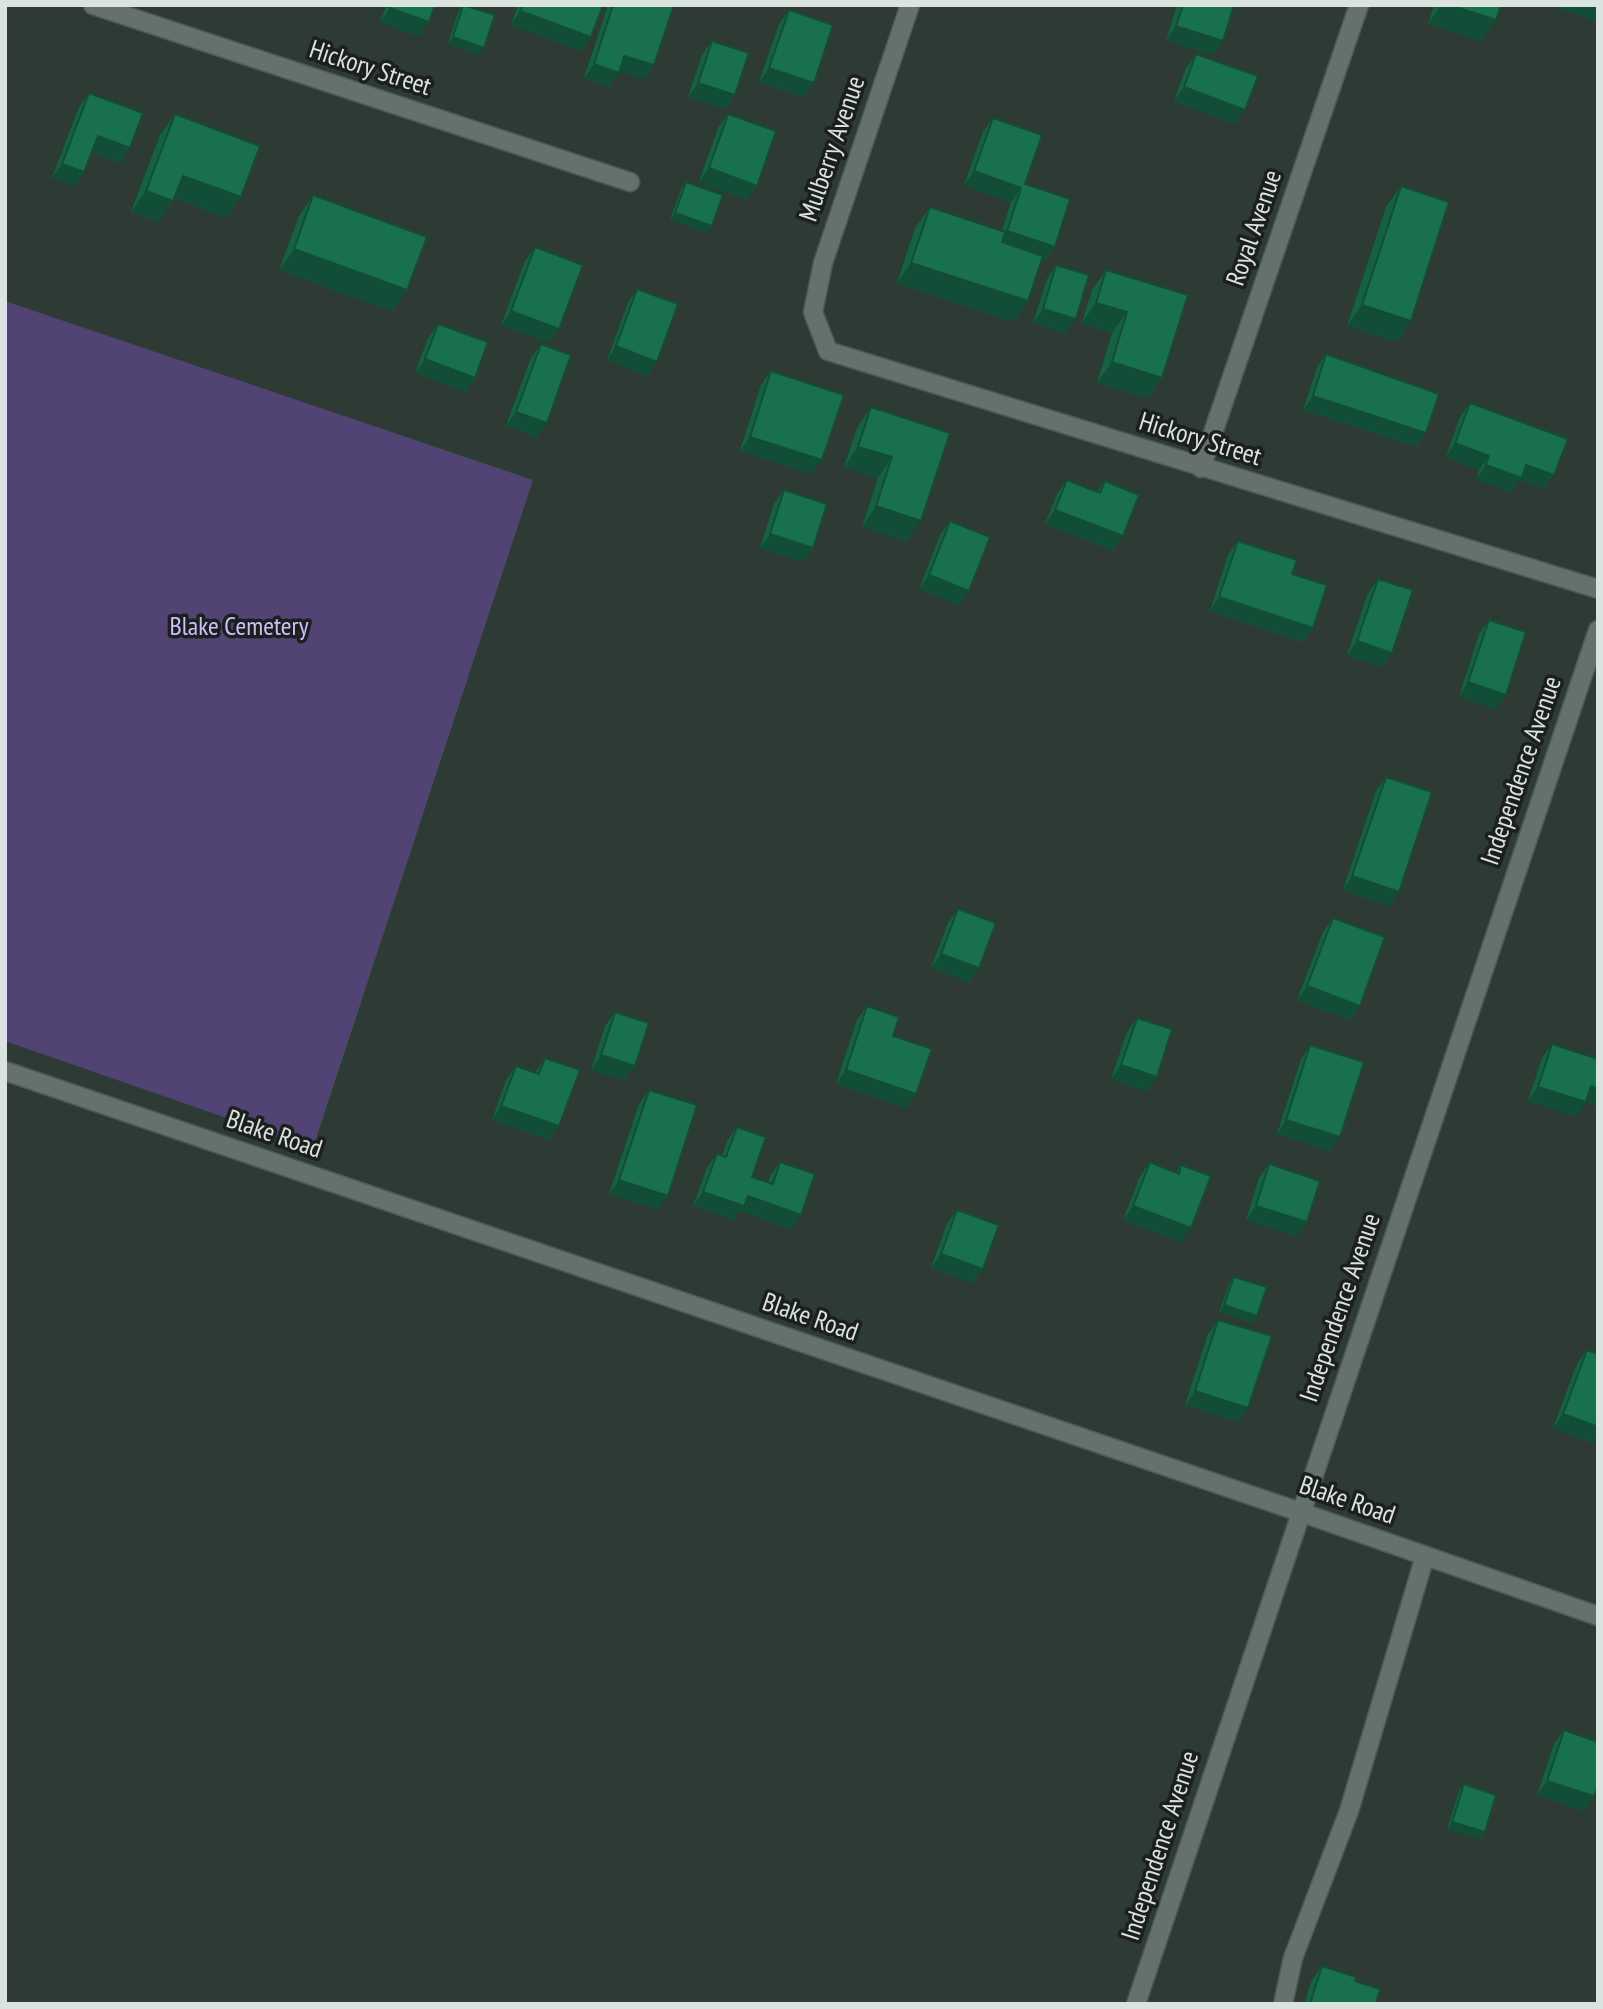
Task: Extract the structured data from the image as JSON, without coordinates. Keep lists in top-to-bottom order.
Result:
{
  "streets": {
    "street": [
      "Hickory Street",
      "Mulberry Avenue",
      "Royal Avenue",
      "Independence Avenue",
      "Blake Road"
    ]
  },
  "crossings": [
    ["Hickory Street", "Mulberry Avenue"],
    ["Hickory Street", "Royal Avenue"],
    ["Independence Avenue", "Blake Road"]
  ],
  "parks": ["Blake Cemetery"]
}
